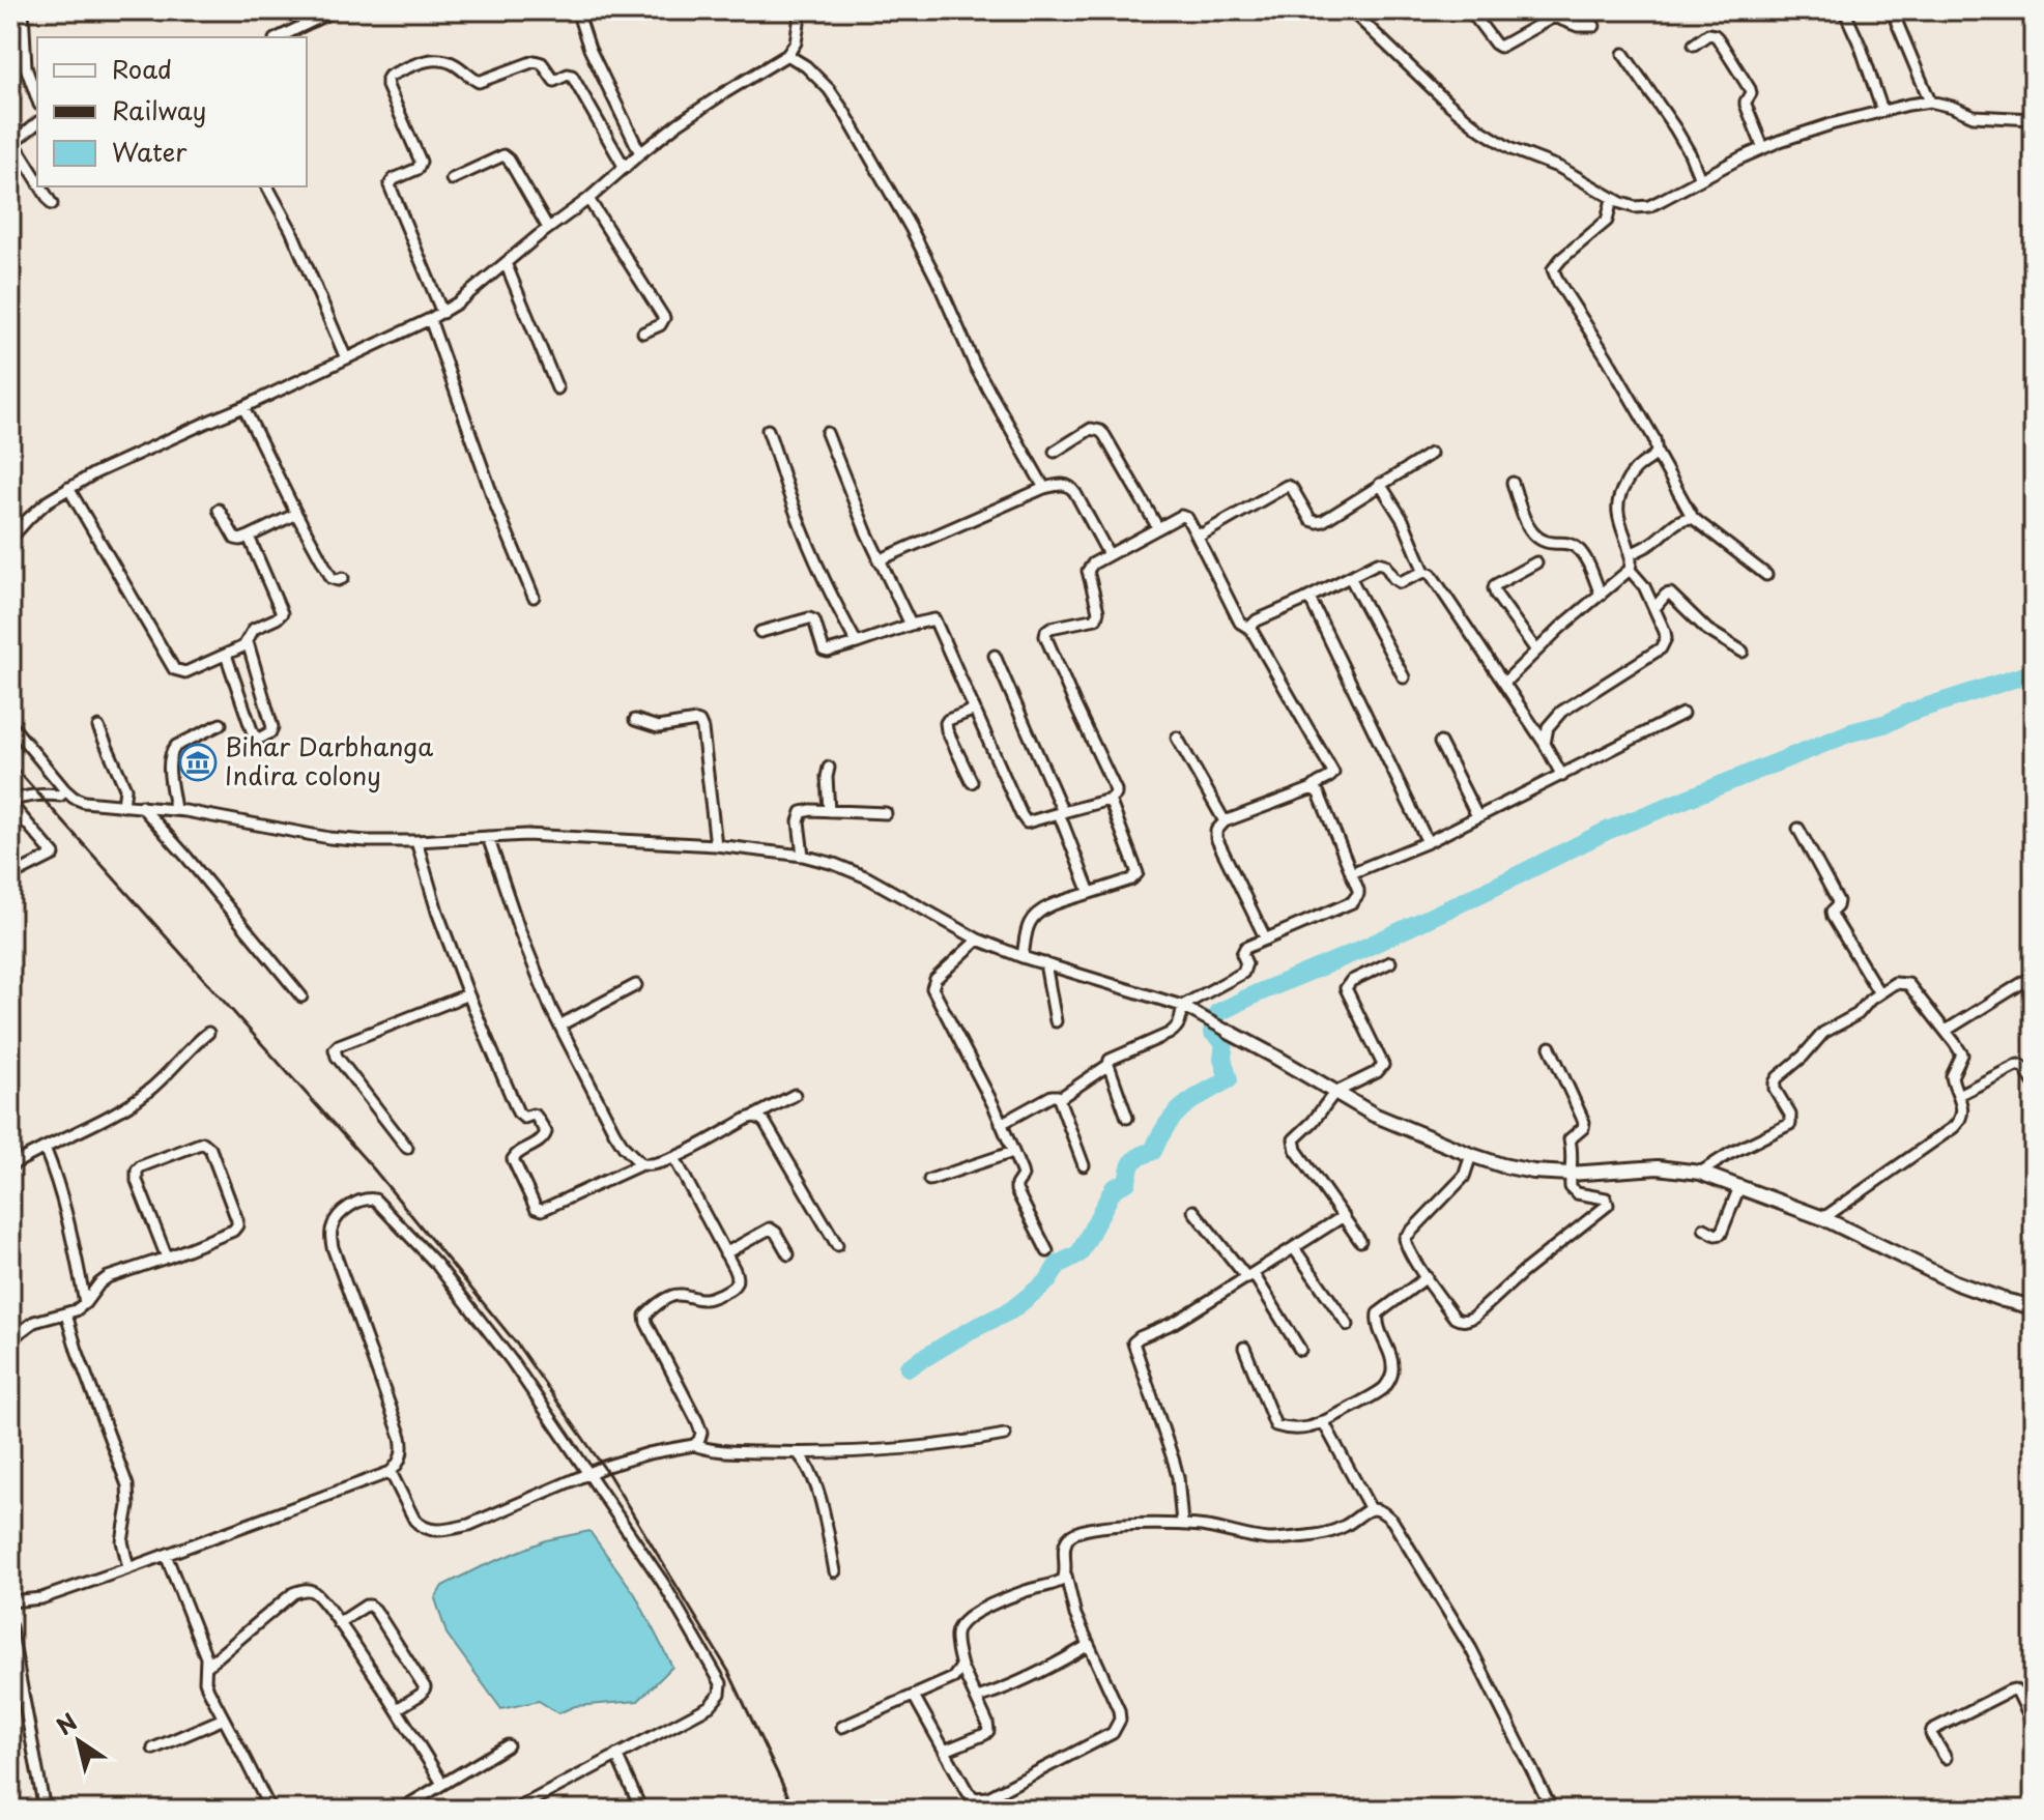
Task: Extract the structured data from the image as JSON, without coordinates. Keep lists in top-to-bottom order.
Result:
{
  "places": {
    "museum": ["Bihar Darbhanga Indira colony"]
  },
  "legend": ["Road", "Railway", "Water"],
  "north": "top left"
}
